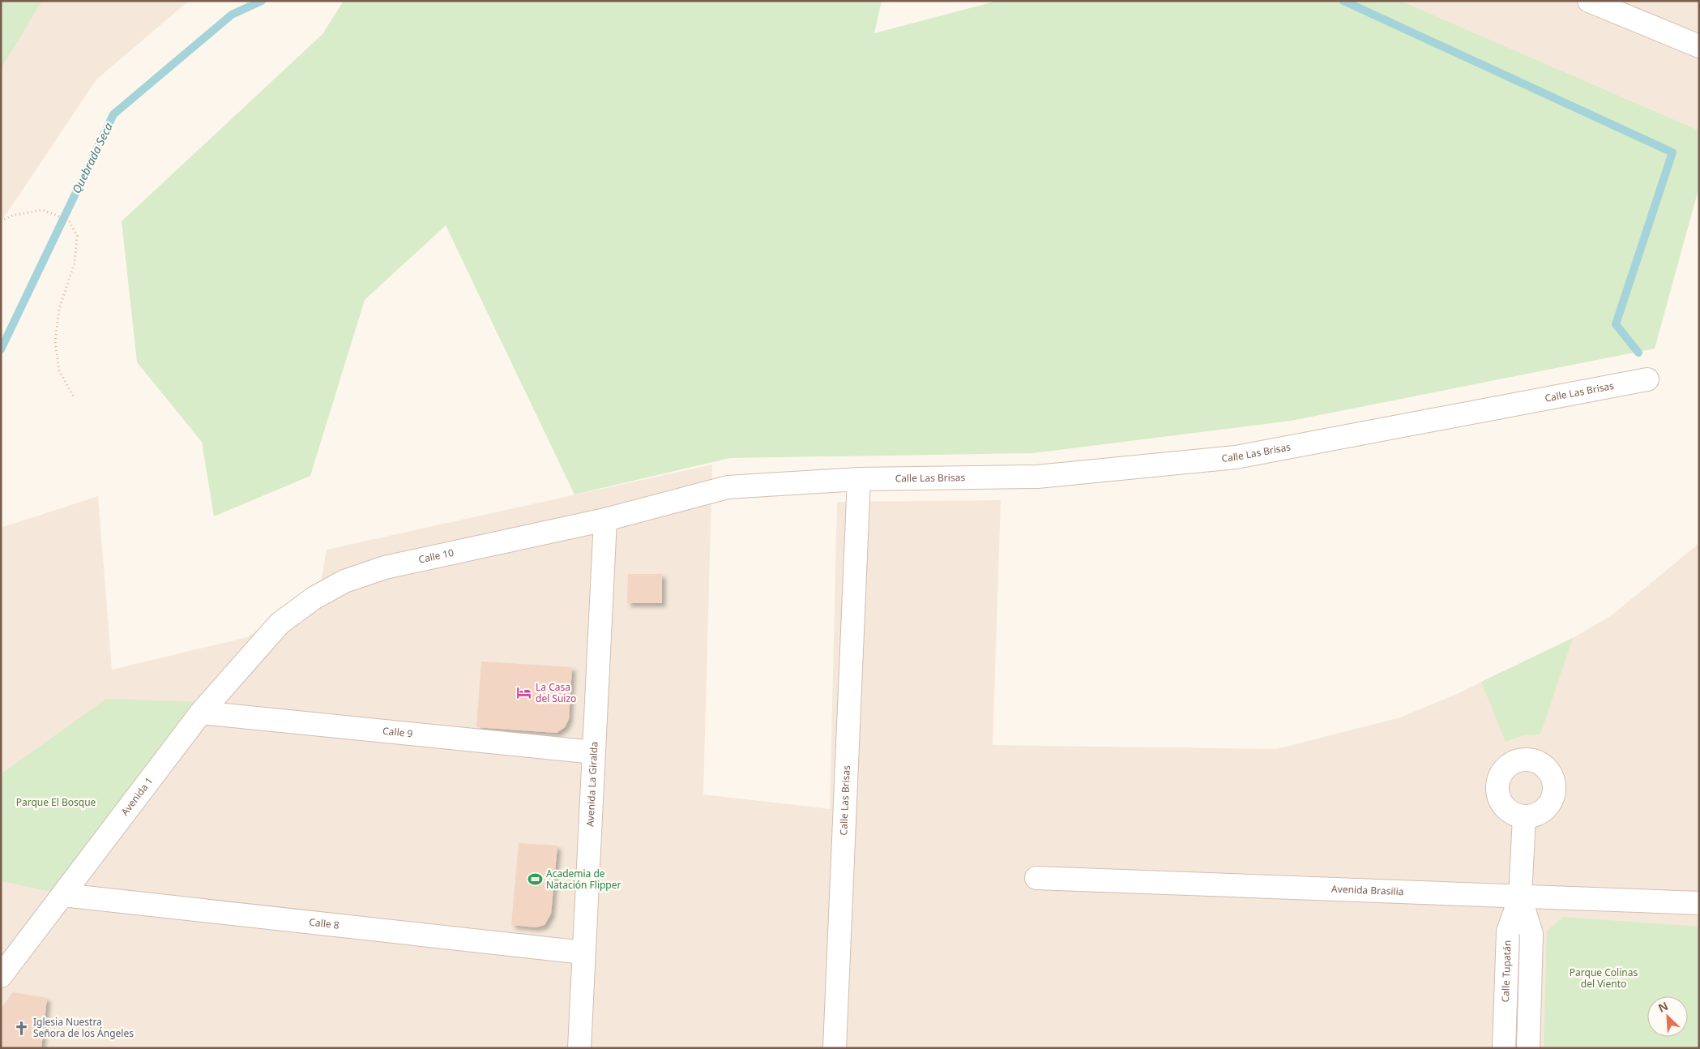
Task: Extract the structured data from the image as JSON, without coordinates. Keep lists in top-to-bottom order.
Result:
{
  "streets": {
    "street": [
      "Calle Las Brisas",
      "Calle 10",
      "Calle 9",
      "Avenida La Giralda",
      "Avenida 1",
      "Avenida Brasilia",
      "Calle 8",
      "Calle Tupatán"
    ]
  },
  "crossings": [
    ["Calle Las Brisas", "Calle 10"],
    ["Calle Las Brisas", "Avenida La Giralda"],
    ["Calle 10", "Avenida La Giralda"],
    ["Calle 10", "Avenida 1"],
    ["Calle 9", "Avenida La Giralda"],
    ["Calle 9", "Avenida 1"],
    ["Avenida La Giralda", "Calle 8"],
    ["Avenida 1", "Calle 8"],
    ["Avenida Brasilia", "Calle Tupatán"]
  ],
  "water": ["Quebrada Seca"],
  "parks": ["Parque El Bosque", "Parque Colinas del Viento"],
  "places": {
    "hotel": ["La Casa del Suizo"],
    "sports": ["Academia de Natación Flipper"],
    "church": ["Iglesia Nuestra Señora de los Ángeles"]
  },
  "north": "top left"
}
